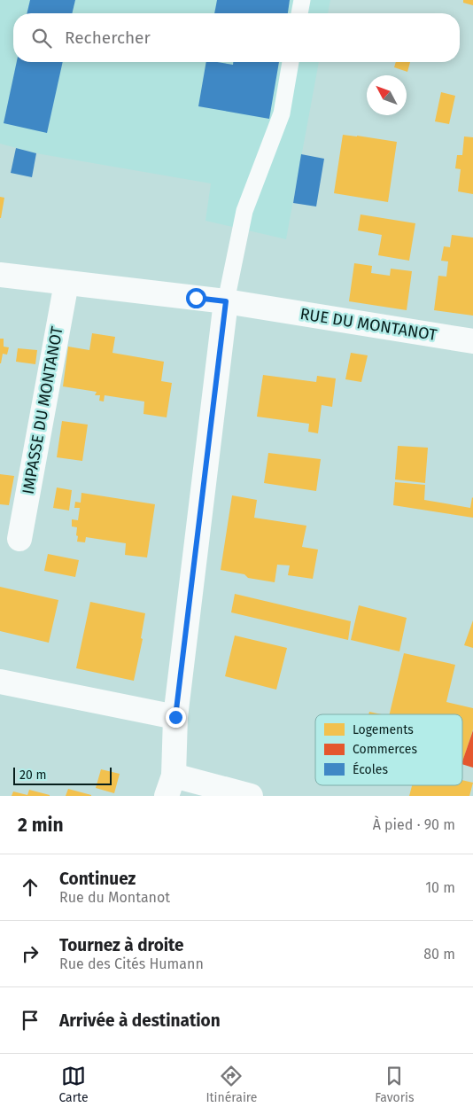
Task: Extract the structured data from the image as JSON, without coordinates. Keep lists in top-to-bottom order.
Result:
{
  "streets": {
    "street": ["RUE DU MONTANOT", "IMPASSE DU MONTANOT"]
  },
  "crossings": [
    ["RUE DU MONTANOT", "IMPASSE DU MONTANOT"]
  ],
  "legend": ["Logements", "Commerces", "Écoles"],
  "scale_bar": "20 m",
  "north": "top left",
  "page": {
    "search": "Rechercher",
    "scale": "20 m",
    "heading": ["2 min", "À pied · 90 m"],
    "list": [
      ["Continuez", "Rue du Montanot", "10 m"],
      ["Tournez à droite", "Rue des Cités Humann", "80 m"],
      "Arrivée à destination"
    ],
    "nav": ["Carte", "Itinéraire", "Favoris"]
  }
}
